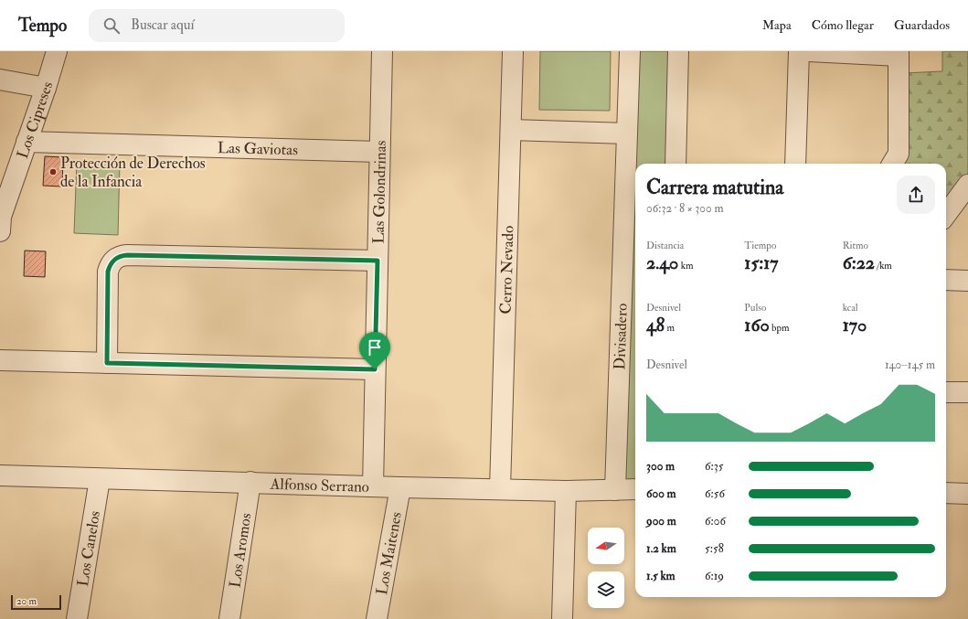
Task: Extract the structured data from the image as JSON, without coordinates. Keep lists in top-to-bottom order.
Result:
{
  "streets": {
    "street": [
      "Los Cipreses",
      "Las Gaviotas",
      "Las Golondrinas",
      "Cerro Nevado",
      "Divisadero",
      "Alfonso Serrano",
      "Los Canelos",
      "Los Aromos",
      "Los Maitenes"
    ]
  },
  "crossings": [
    ["Los Cipreses", "Las Gaviotas"],
    ["Las Gaviotas", "Las Golondrinas"],
    ["Las Golondrinas", "Alfonso Serrano"],
    ["Cerro Nevado", "Alfonso Serrano"],
    ["Divisadero", "Alfonso Serrano"],
    ["Alfonso Serrano", "Los Canelos"],
    ["Alfonso Serrano", "Los Aromos"],
    ["Alfonso Serrano", "Los Maitenes"]
  ],
  "places": ["Protección de Derechos de la Infancia"],
  "scale_bar": "20 m",
  "north": "left",
  "page": {
    "header": "Tempo",
    "search": "Buscar aquí",
    "nav": ["Mapa", "Cómo llegar", "Guardados"],
    "heading": ["Carrera matutina", "06:32 · 8 × 300 m"],
    "stats": [
      ["Distancia", "2.40 km"],
      ["Tiempo", "15:17"],
      ["Ritmo", "6:22 /km"],
      ["Desnivel", "48 m"],
      ["Pulso", "160 bpm"],
      ["kcal", "170"]
    ],
    "chart": ["Desnivel", "140–145 m"],
    "list": [
      {
        "name": "300 m",
        "note": "6:35"
      },
      {
        "name": "600 m",
        "note": "6:56"
      },
      {
        "name": "900 m",
        "note": "6:06"
      },
      {
        "name": "1.2 km",
        "note": "5:58"
      },
      {
        "name": "1.5 km",
        "note": "6:19"
      }
    ],
    "scale": "20 m"
  }
}
